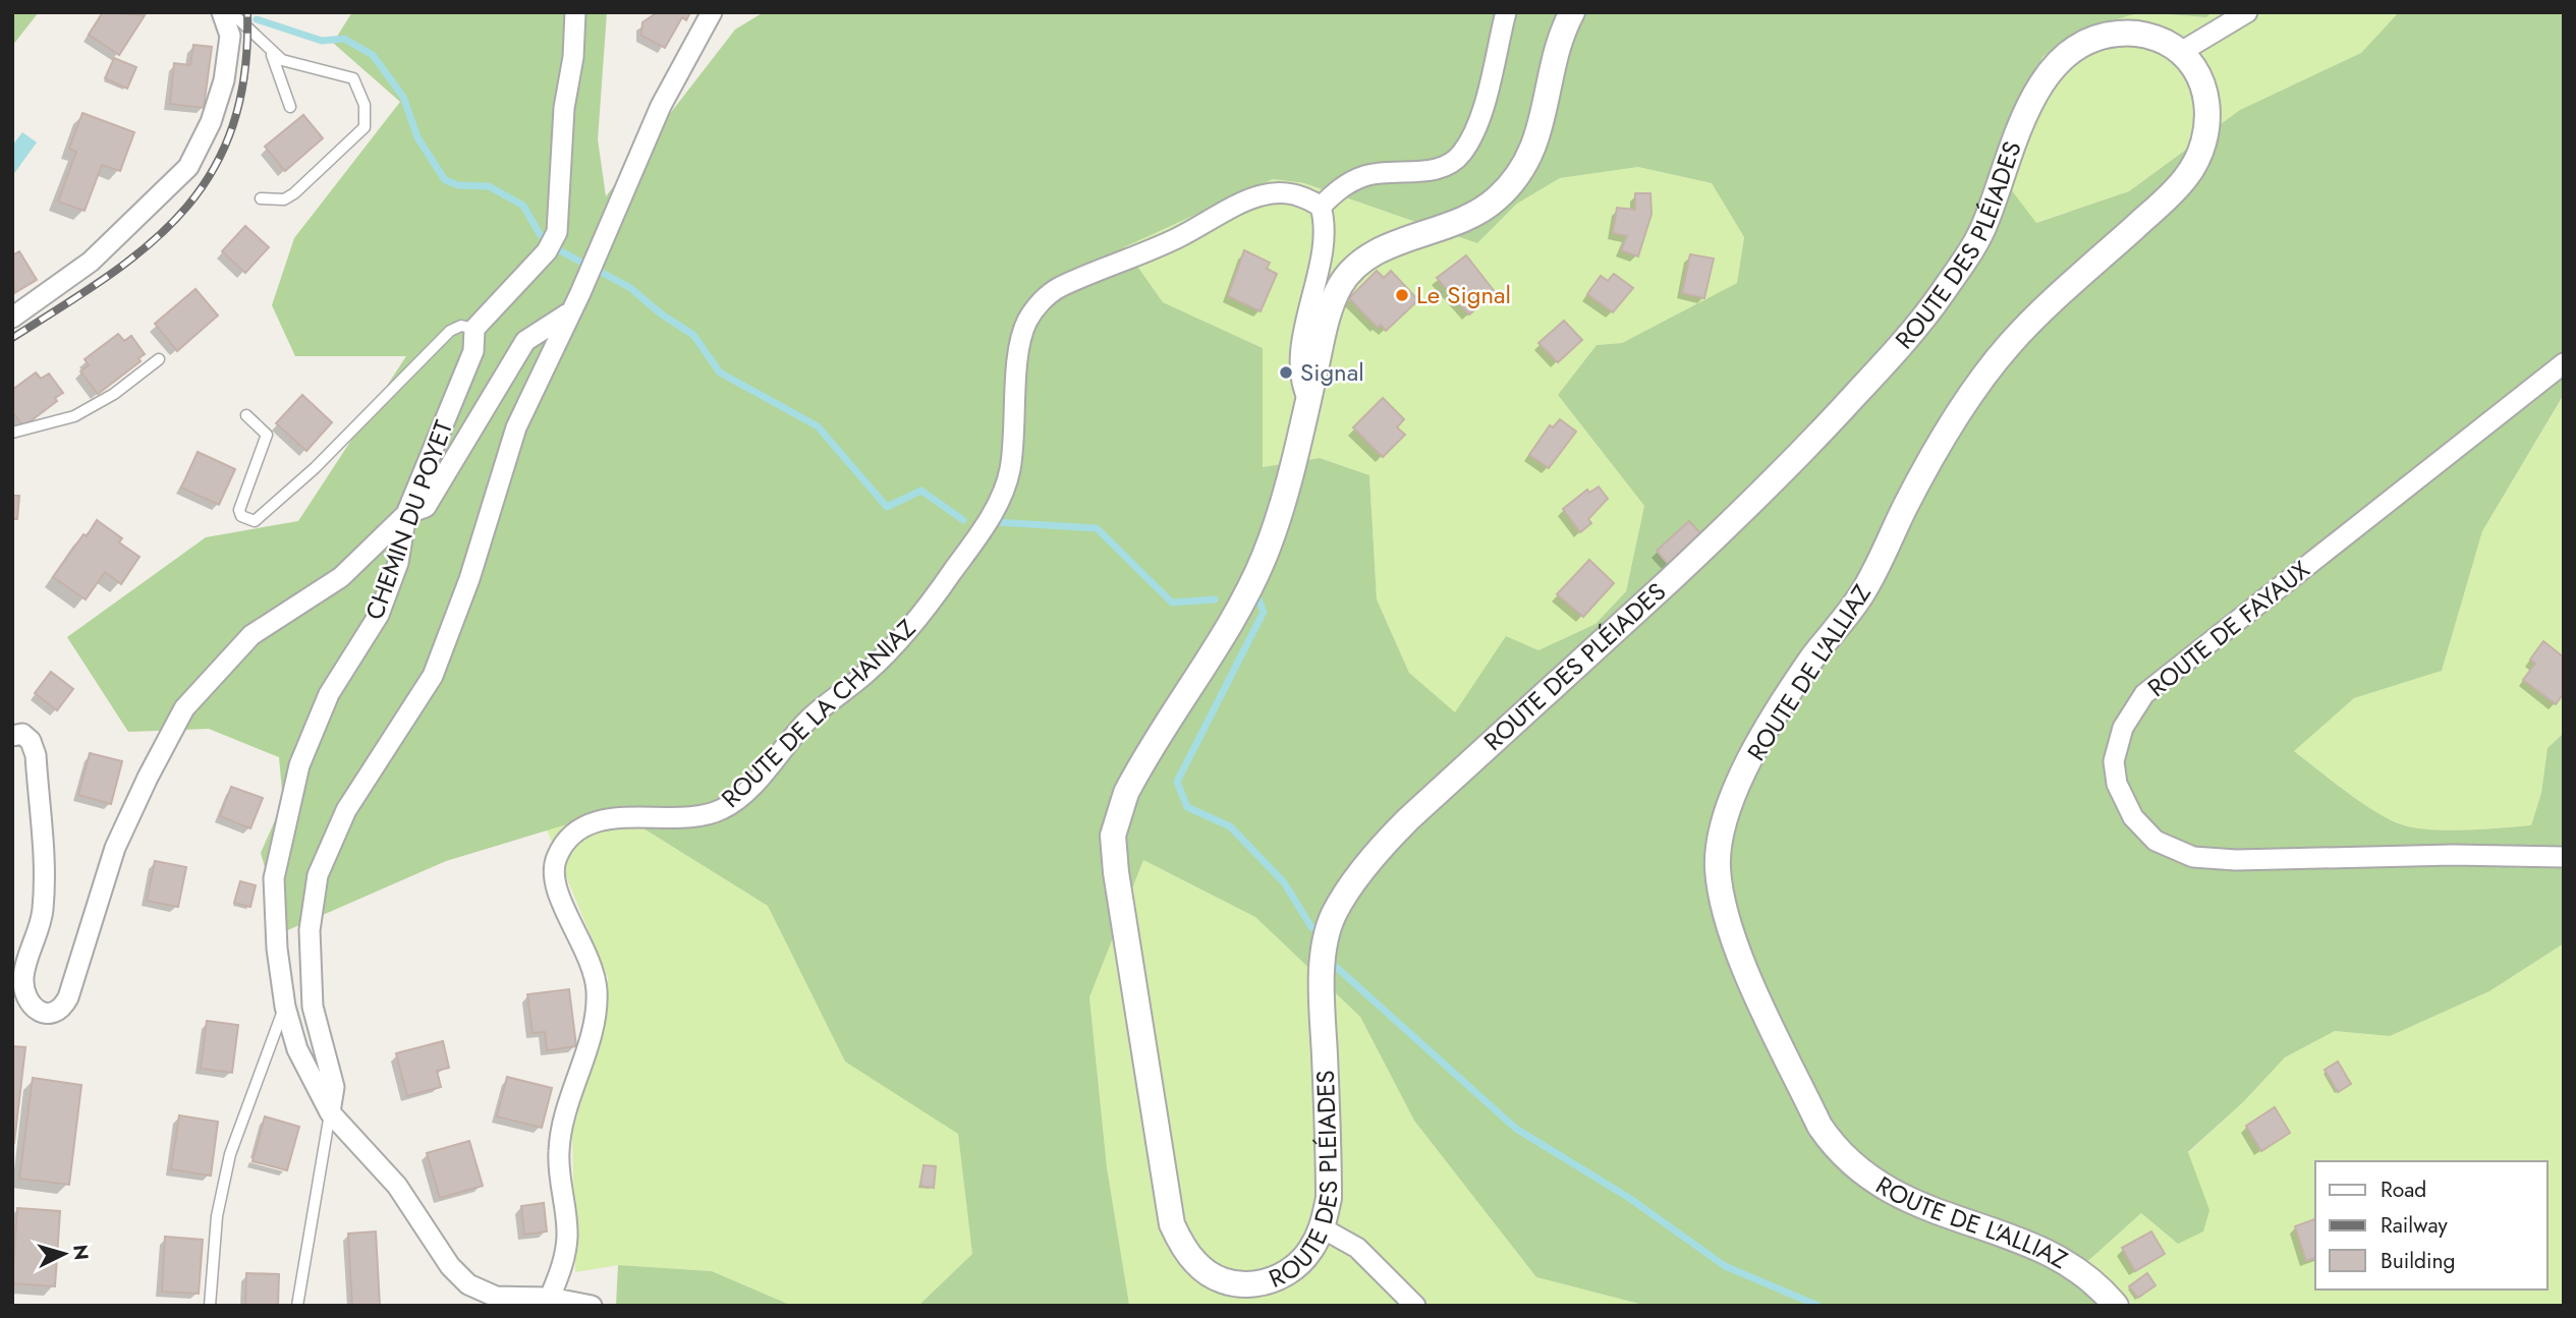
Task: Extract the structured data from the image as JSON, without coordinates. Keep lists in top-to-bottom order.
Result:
{
  "streets": {
    "street": [
      "ROUTE DES PLÉIADES",
      "CHEMIN DU POYET",
      "ROUTE DE FAYAUX",
      "ROUTE DE L'ALLIAZ",
      "ROUTE DE LA CHANIAZ"
    ]
  },
  "crossings": [
    ["ROUTE DES PLÉIADES", "ROUTE DE L'ALLIAZ"]
  ],
  "places": ["Le Signal", "Signal"],
  "legend": ["Road", "Railway", "Building"],
  "north": "right"
}
